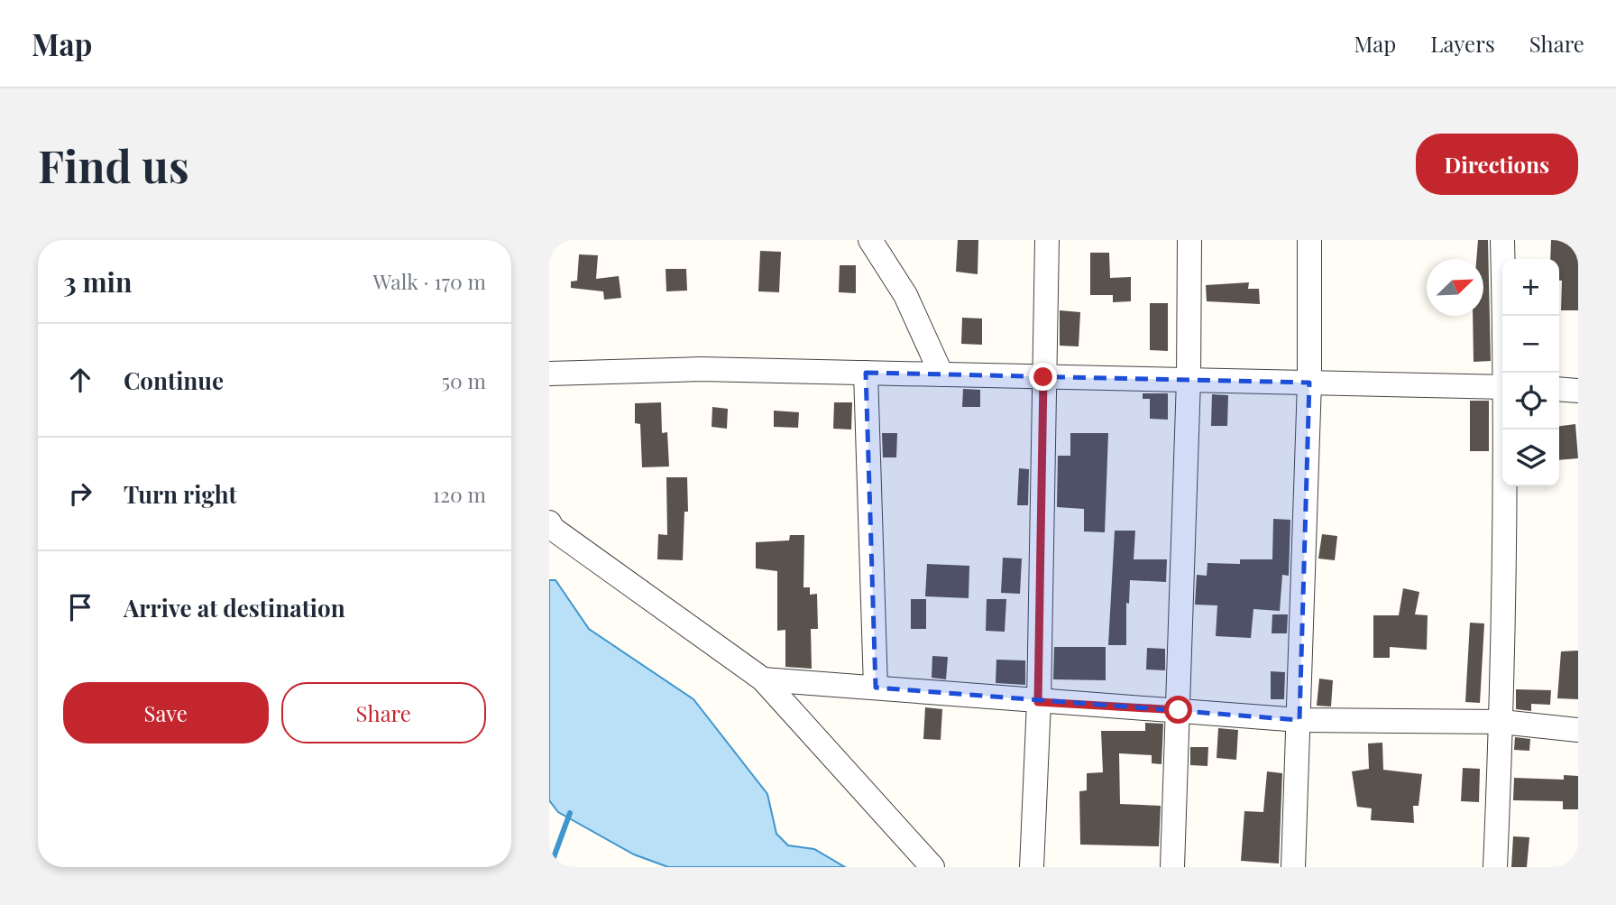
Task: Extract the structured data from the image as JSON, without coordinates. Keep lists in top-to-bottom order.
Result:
{
  "north": "top right",
  "page": {
    "header": "Map",
    "nav": ["Map", "Layers", "Share"],
    "buttons": [
      "Directions",
      ["Save", "Share"]
    ],
    "title": "Find us",
    "heading": ["3 min", "Walk · 170 m"],
    "map_buttons": ["+", "−"],
    "list": [
      ["Continue", "50 m"],
      ["Turn right", "120 m"],
      "Arrive at destination"
    ]
  }
}
